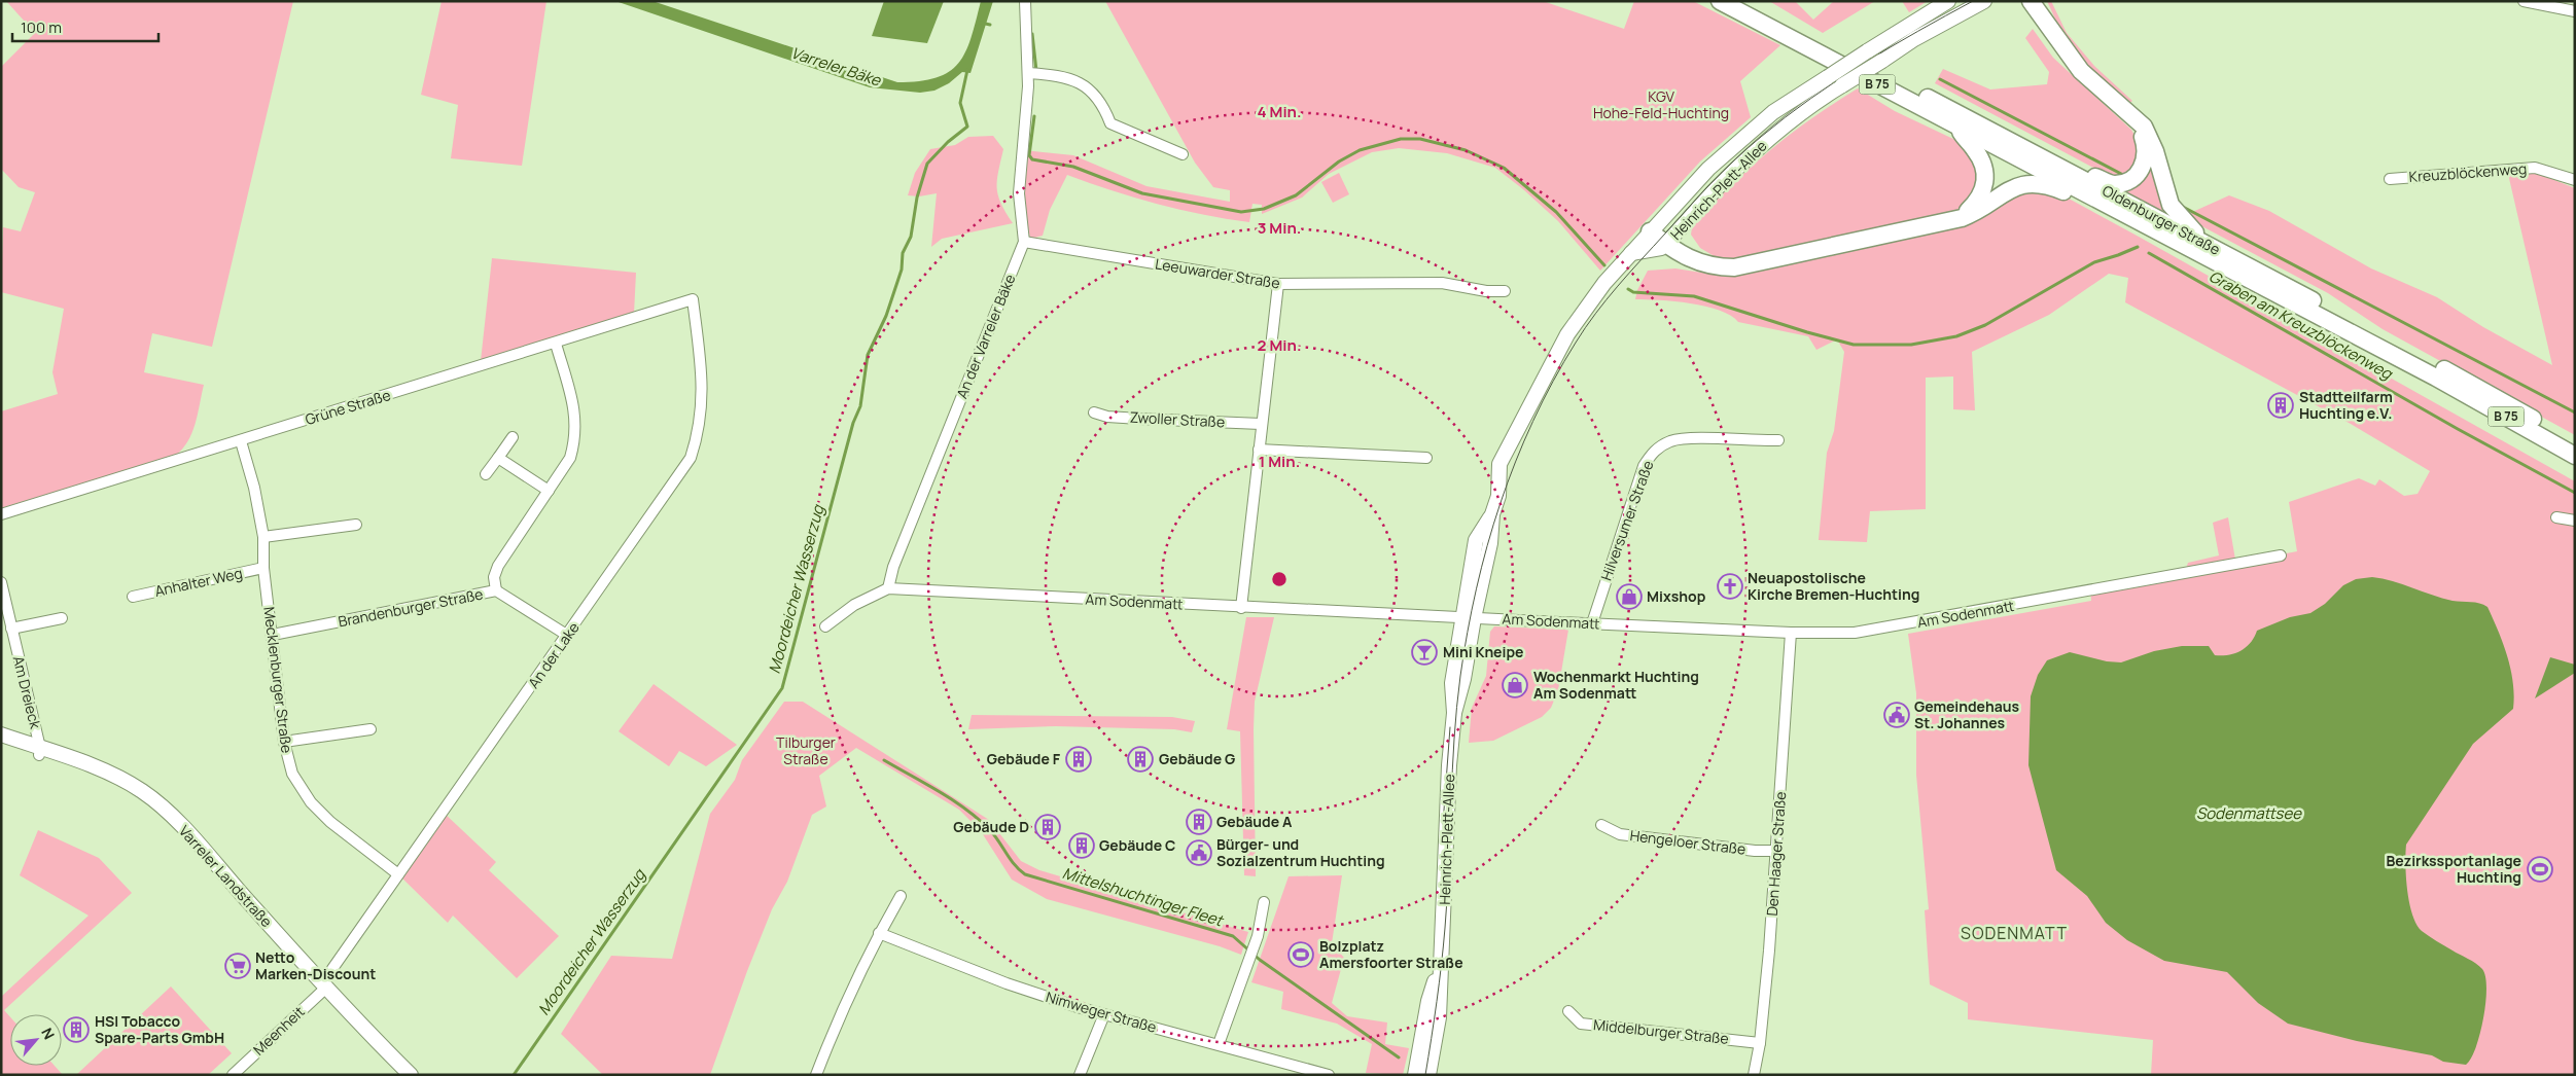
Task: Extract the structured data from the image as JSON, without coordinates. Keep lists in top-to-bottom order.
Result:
{
  "streets": {
    "highway": ["B 75", "Oldenburger Straße"],
    "main road": ["Heinrich-Plett-Allee", "Varreler Landstraße"],
    "street": [
      "Kreuzblöckenweg",
      "Leeuwarder Straße",
      "An der Varreler Bäke",
      "Grüne Straße",
      "Zwoller Straße",
      "Hilversumer Straße",
      "Anhalter Weg",
      "Am Sodenmatt",
      "Brandenburger Straße",
      "An der Lake",
      "Mecklenburger Straße",
      "Am Dreieck",
      "Hengeloer Straße",
      "Den Haager Straße",
      "Nimweger Straße",
      "Meenheit",
      "Middelburger Straße"
    ]
  },
  "crossings": [
    ["Heinrich-Plett-Allee", "Am Sodenmatt"],
    ["Leeuwarder Straße", "An der Varreler Bäke"],
    ["An der Varreler Bäke", "Am Sodenmatt"],
    ["Grüne Straße", "An der Lake"],
    ["Grüne Straße", "Mecklenburger Straße"],
    ["Hilversumer Straße", "Am Sodenmatt"],
    ["Anhalter Weg", "Mecklenburger Straße"],
    ["Am Sodenmatt", "Den Haager Straße"],
    ["Brandenburger Straße", "An der Lake"],
    ["Brandenburger Straße", "Mecklenburger Straße"],
    ["An der Lake", "Mecklenburger Straße"],
    ["An der Lake", "Varreler Landstraße"],
    ["An der Lake", "Meenheit"],
    ["Am Dreieck", "Varreler Landstraße"],
    ["Hengeloer Straße", "Den Haager Straße"],
    ["Den Haager Straße", "Middelburger Straße"],
    ["Varreler Landstraße", "Meenheit"]
  ],
  "districts": ["SODENMATT"],
  "water": [
    "Varreler Bäke",
    "Graben am Kreuzblöckenweg",
    "Moordeicher Wasserzug",
    "Sodenmattsee",
    "Mittelshuchtinger Fleet"
  ],
  "parks": ["KGV Hohe-Feld-Huchting", "Tilburger Straße"],
  "places": {
    "building": [
      "Stadtteilfarm Huchting e.V.",
      "Gebäude F",
      "Gebäude G",
      "Gebäude A",
      "Gebäude D",
      "Gebäude C",
      "HSI Tobacco Spare-Parts GmbH"
    ],
    "church": ["Neuapostolische Kirche Bremen-Huchting"],
    "shop": ["Mixshop", "Wochenmarkt Huchting Am Sodenmatt"],
    "bar": ["Mini Kneipe"],
    "public building": ["Gemeindehaus St. Johannes", "Bürger- und Sozialzentrum Huchting"],
    "sports": ["Bezirkssportanlage Huchting", "Bolzplatz Amersfoorter Straße"],
    "supermarket": ["Netto Marken-Discount"]
  },
  "scale_bar": "100 m",
  "north": "top right",
  "rings": [
    "4 Min.",
    "3 Min.",
    "2 Min.",
    "1 Min."
  ]
}
